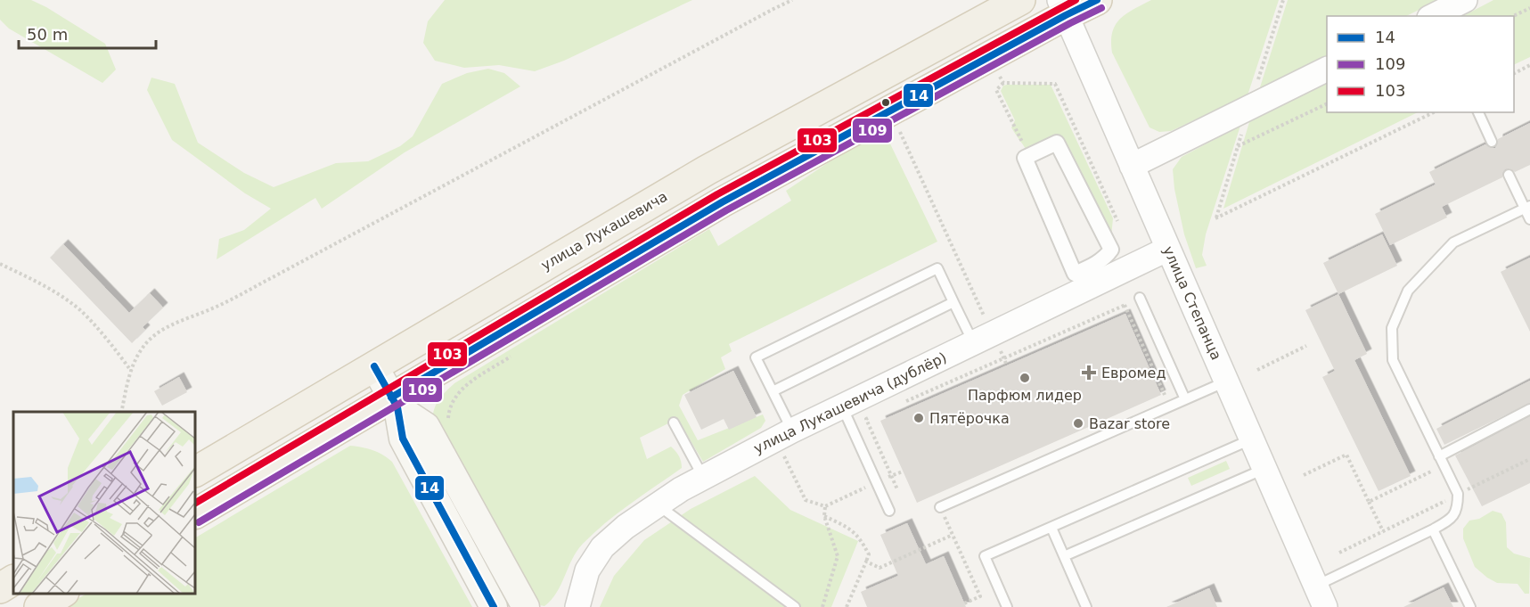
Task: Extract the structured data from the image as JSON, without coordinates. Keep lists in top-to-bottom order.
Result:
{
  "streets": {
    "main road": ["улица Лукашевича"],
    "street": ["улица Степанца", "улица Лукашевича (дублёр)"]
  },
  "crossings": [
    ["улица Степанца", "улица Лукашевича (дублёр)"]
  ],
  "places": {
    "health": ["Евромед"],
    "other": ["Парфюм лидер", "Пятёрочка", "Bazar store"]
  },
  "lines": ["transit line 14", "transit line 103", "transit line 109"],
  "legend": ["14", "109", "103"],
  "scale_bar": "50 m"
}
